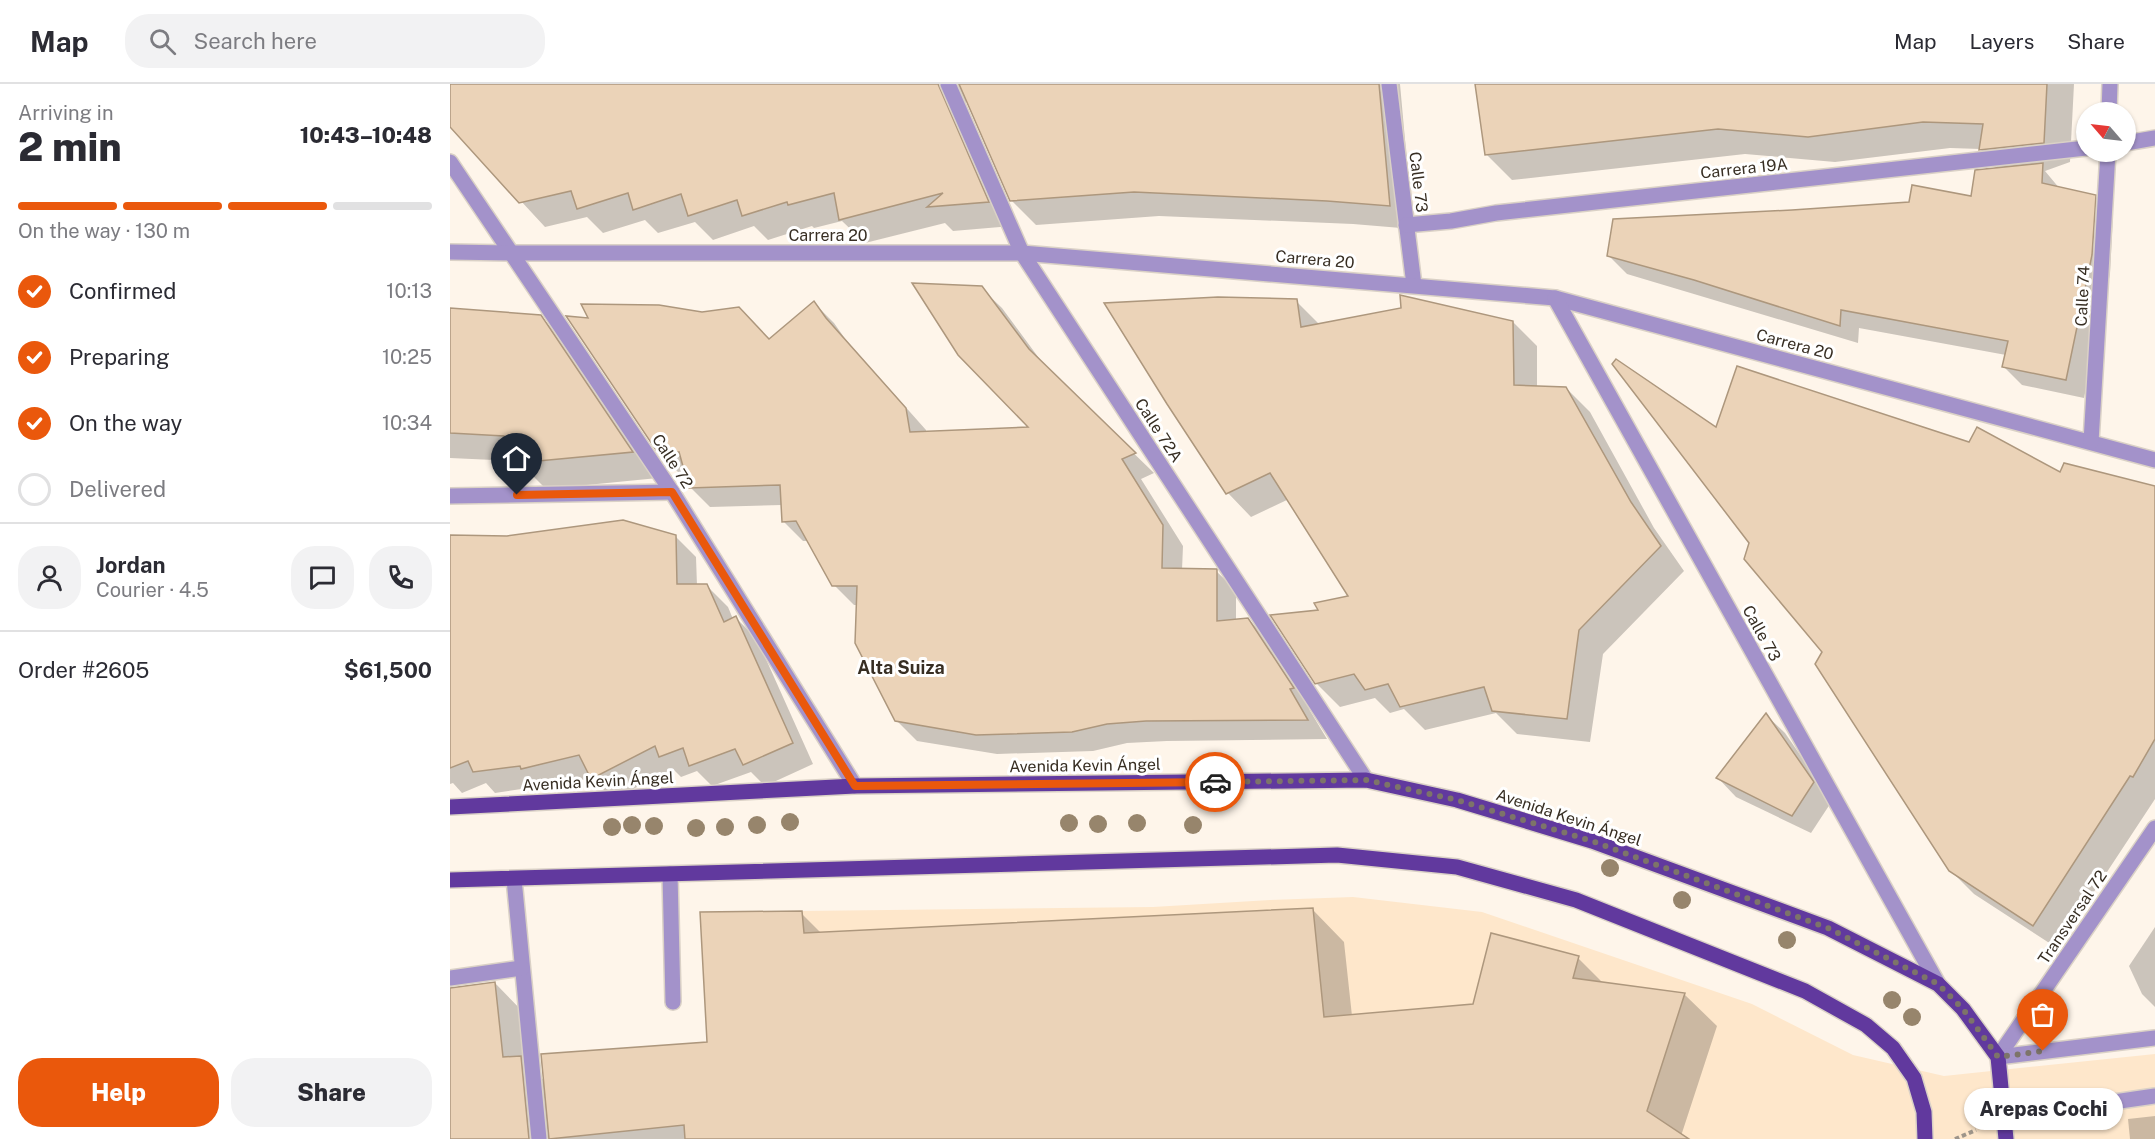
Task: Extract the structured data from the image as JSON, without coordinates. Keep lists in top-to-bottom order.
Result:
{
  "streets": {
    "main road": ["Avenida Kevin Ángel"],
    "street": [
      "Carrera 19A",
      "Calle 73",
      "Carrera 20",
      "Calle 74",
      "Calle 72A",
      "Calle 72",
      "Transversal 72"
    ]
  },
  "crossings": [
    ["Carrera 19A", "Calle 73"],
    ["Calle 73", "Carrera 20"],
    ["Calle 73", "Avenida Kevin Ángel"],
    ["Carrera 20", "Calle 74"],
    ["Carrera 20", "Calle 72A"],
    ["Carrera 20", "Calle 72"],
    ["Calle 72A", "Avenida Kevin Ángel"],
    ["Calle 72", "Avenida Kevin Ángel"],
    ["Avenida Kevin Ángel", "Transversal 72"]
  ],
  "districts": ["Alta Suiza"],
  "places": ["Arepas Cochi"],
  "north": "top left",
  "page": {
    "header": "Map",
    "search": "Search here",
    "nav": ["Map", "Layers", "Share"],
    "heading": ["2 min", "Arriving in", "10:43–10:48"],
    "panel": [
      "Jordan",
      "Courier · 4.5",
      "Order #2605",
      "$61,500"
    ],
    "bar": "On the way · 130 m",
    "list": [
      ["Confirmed", "10:13"],
      ["Preparing", "10:25"],
      ["On the way", "10:34"],
      "Delivered"
    ],
    "buttons": ["Help", "Share"],
    "bubble": "Arepas Cochi"
  }
}
